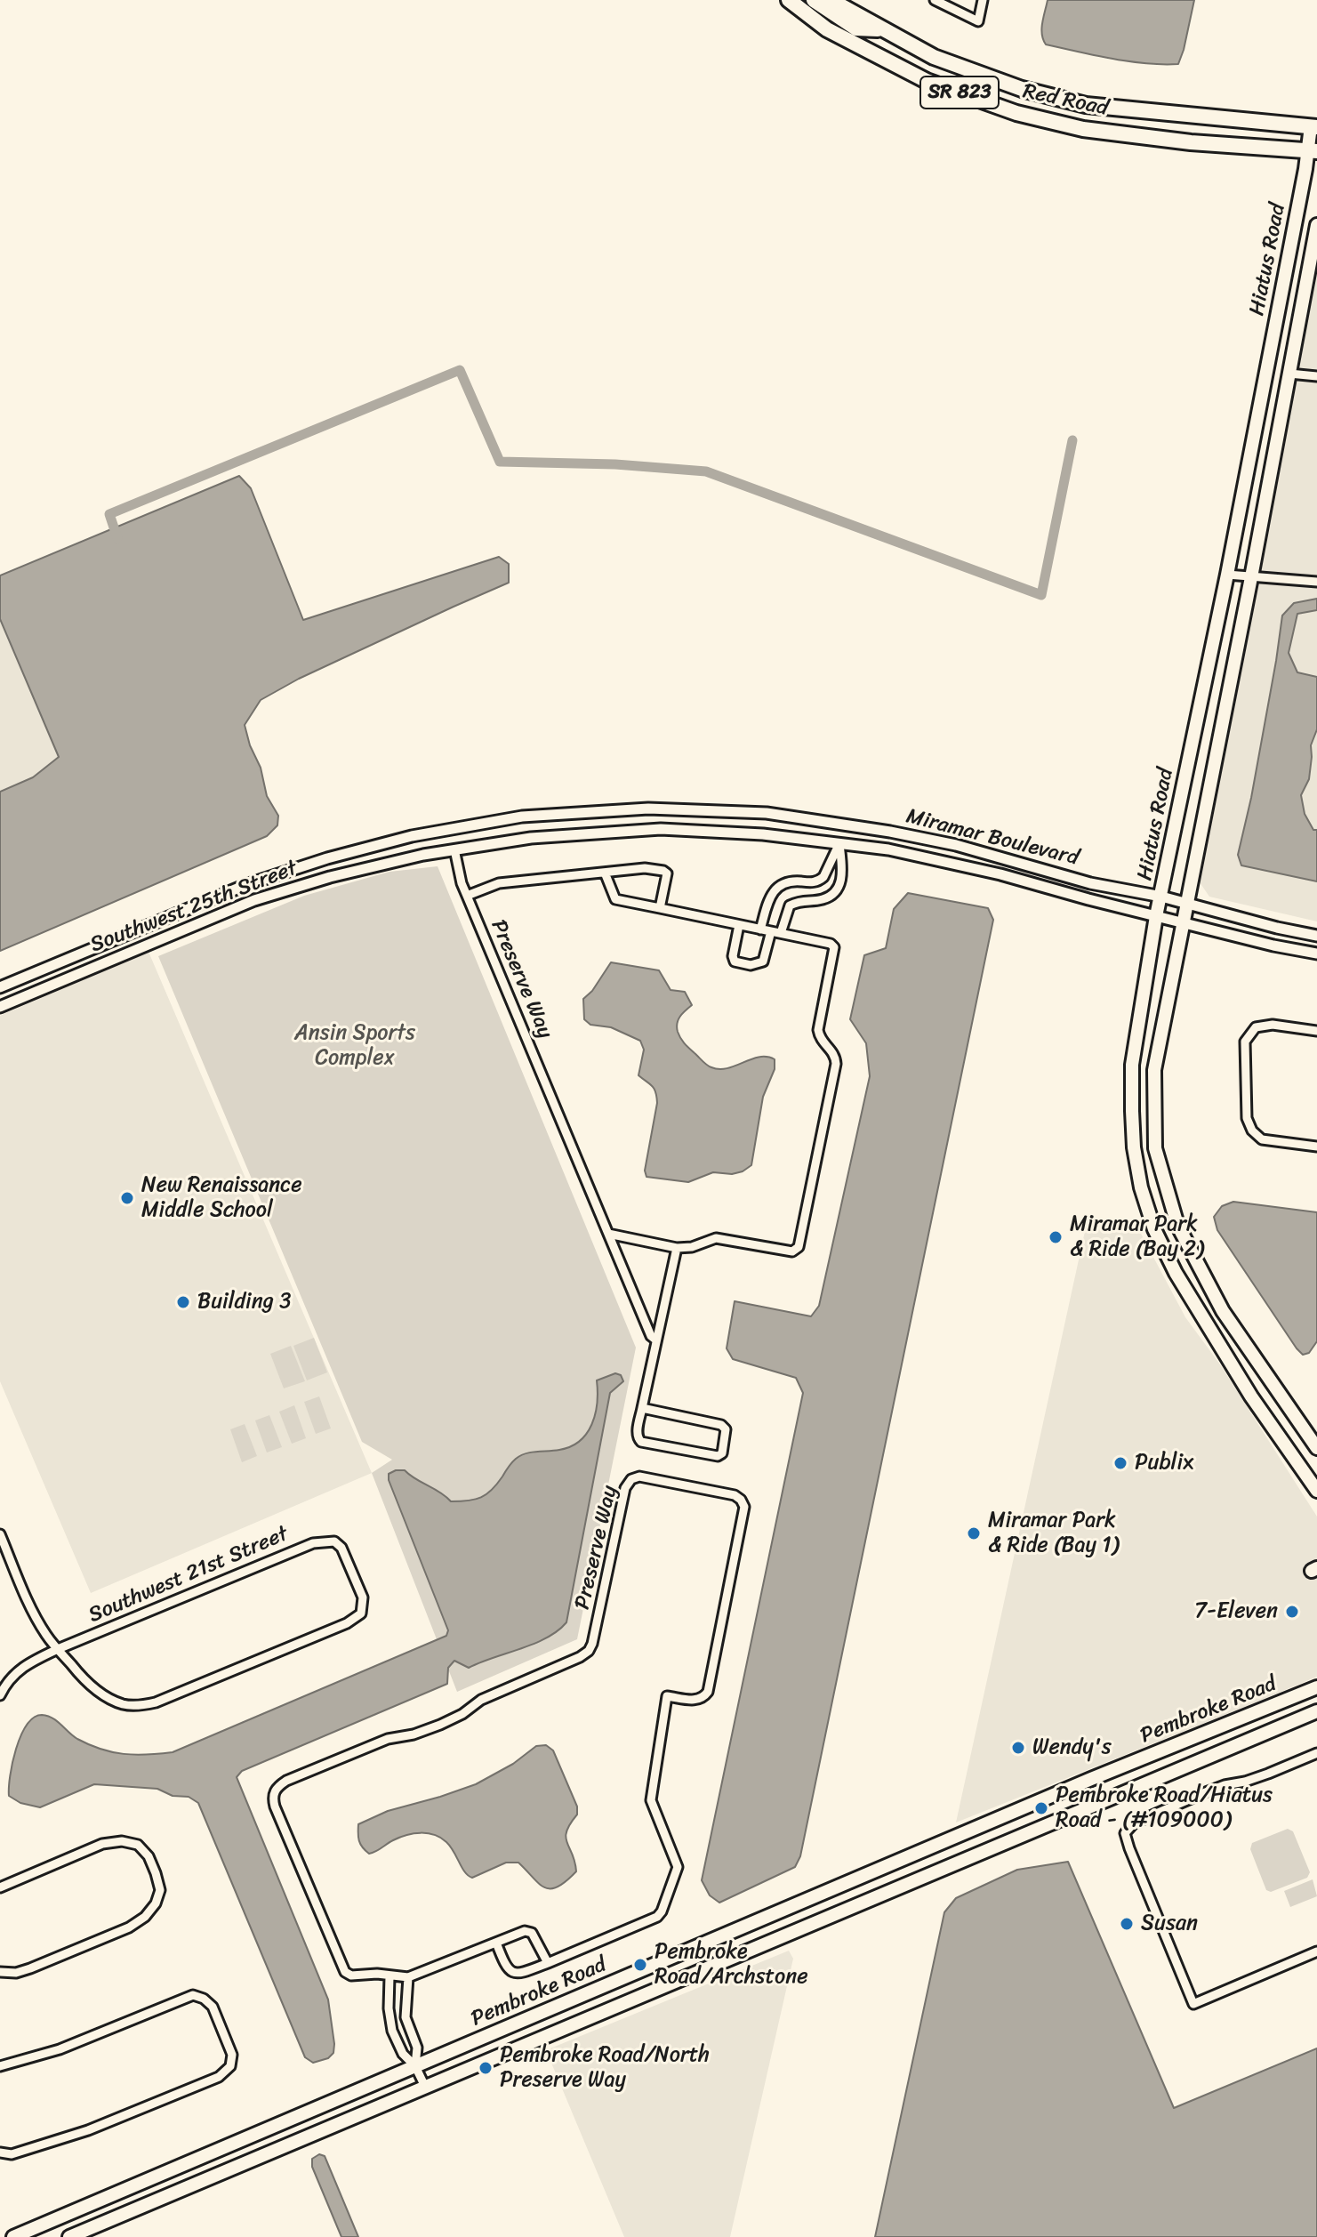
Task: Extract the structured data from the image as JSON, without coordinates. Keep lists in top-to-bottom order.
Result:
{
  "streets": {
    "highway": ["SR 823", "Red Road"],
    "main road": ["Hiatus Road", "Pembroke Road"],
    "street": [
      "Miramar Boulevard",
      "Southwest 25th Street",
      "Preserve Way",
      "Southwest 21st Street"
    ]
  },
  "crossings": [
    ["Red Road", "Hiatus Road"],
    ["Hiatus Road", "Miramar Boulevard"],
    ["Miramar Boulevard", "Southwest 25th Street"],
    ["Southwest 25th Street", "Preserve Way"]
  ],
  "parks": ["Ansin Sports Complex"],
  "places": [
    "New Renaissance Middle School",
    "Miramar Park & Ride (Bay 2)",
    "Building 3",
    "Publix",
    "Miramar Park & Ride (Bay 1)",
    "7-Eleven",
    "Wendy's",
    "Pembroke Road/Hiatus Road - (#109000)",
    "Susan",
    "Pembroke Road/Archstone",
    "Pembroke Road/North Preserve Way"
  ]
}
